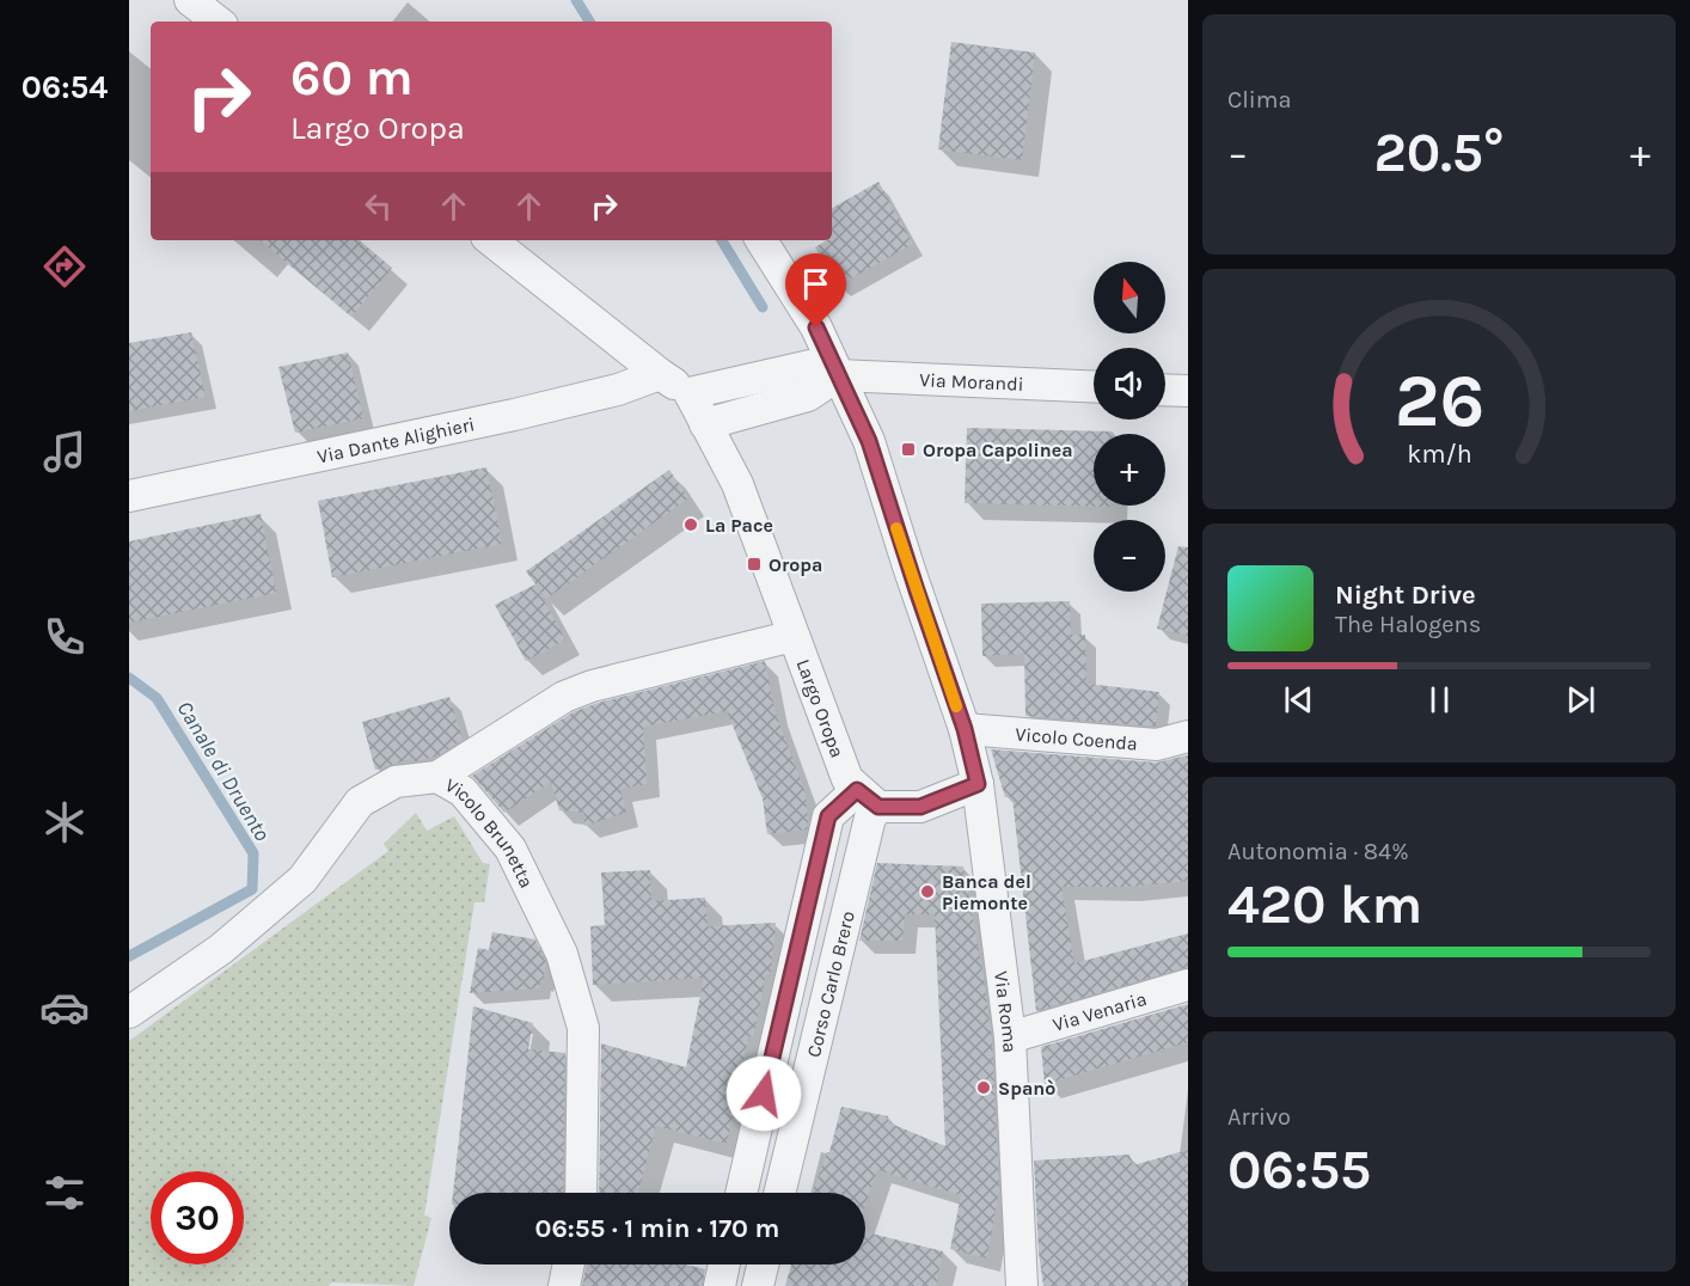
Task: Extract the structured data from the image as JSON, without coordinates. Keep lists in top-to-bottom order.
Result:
{
  "streets": {
    "street": [
      "Via Morandi",
      "Via Dante Alighieri",
      "Largo Oropa",
      "Vicolo Coenda",
      "Vicolo Brunetta",
      "Corso Carlo Brero",
      "Via Venaria",
      "Via Roma"
    ]
  },
  "crossings": [
    ["Largo Oropa", "Corso Carlo Brero"],
    ["Via Venaria", "Via Roma"]
  ],
  "water": ["Canale di Druento"],
  "places": {
    "transit": ["Oropa Capolinea", "Oropa"],
    "other": ["La Pace", "Banca del Piemonte", "Spanò"]
  },
  "north": "top",
  "page": {
    "tabs": "06:54",
    "tile": [
      "Clima",
      ["Autonomia · 84%", "420 km"],
      ["Arrivo", "06:55"]
    ],
    "turn": ["60 m", "Largo Oropa"],
    "heat": ["−", "20.5°", "+"],
    "map_buttons": ["+", "−"],
    "song": ["Night Drive", "The Halogens"],
    "limit": "30",
    "trip": "06:55 · 1 min · 170 m",
    "gauge": ["26", "km/h"]
  }
}
